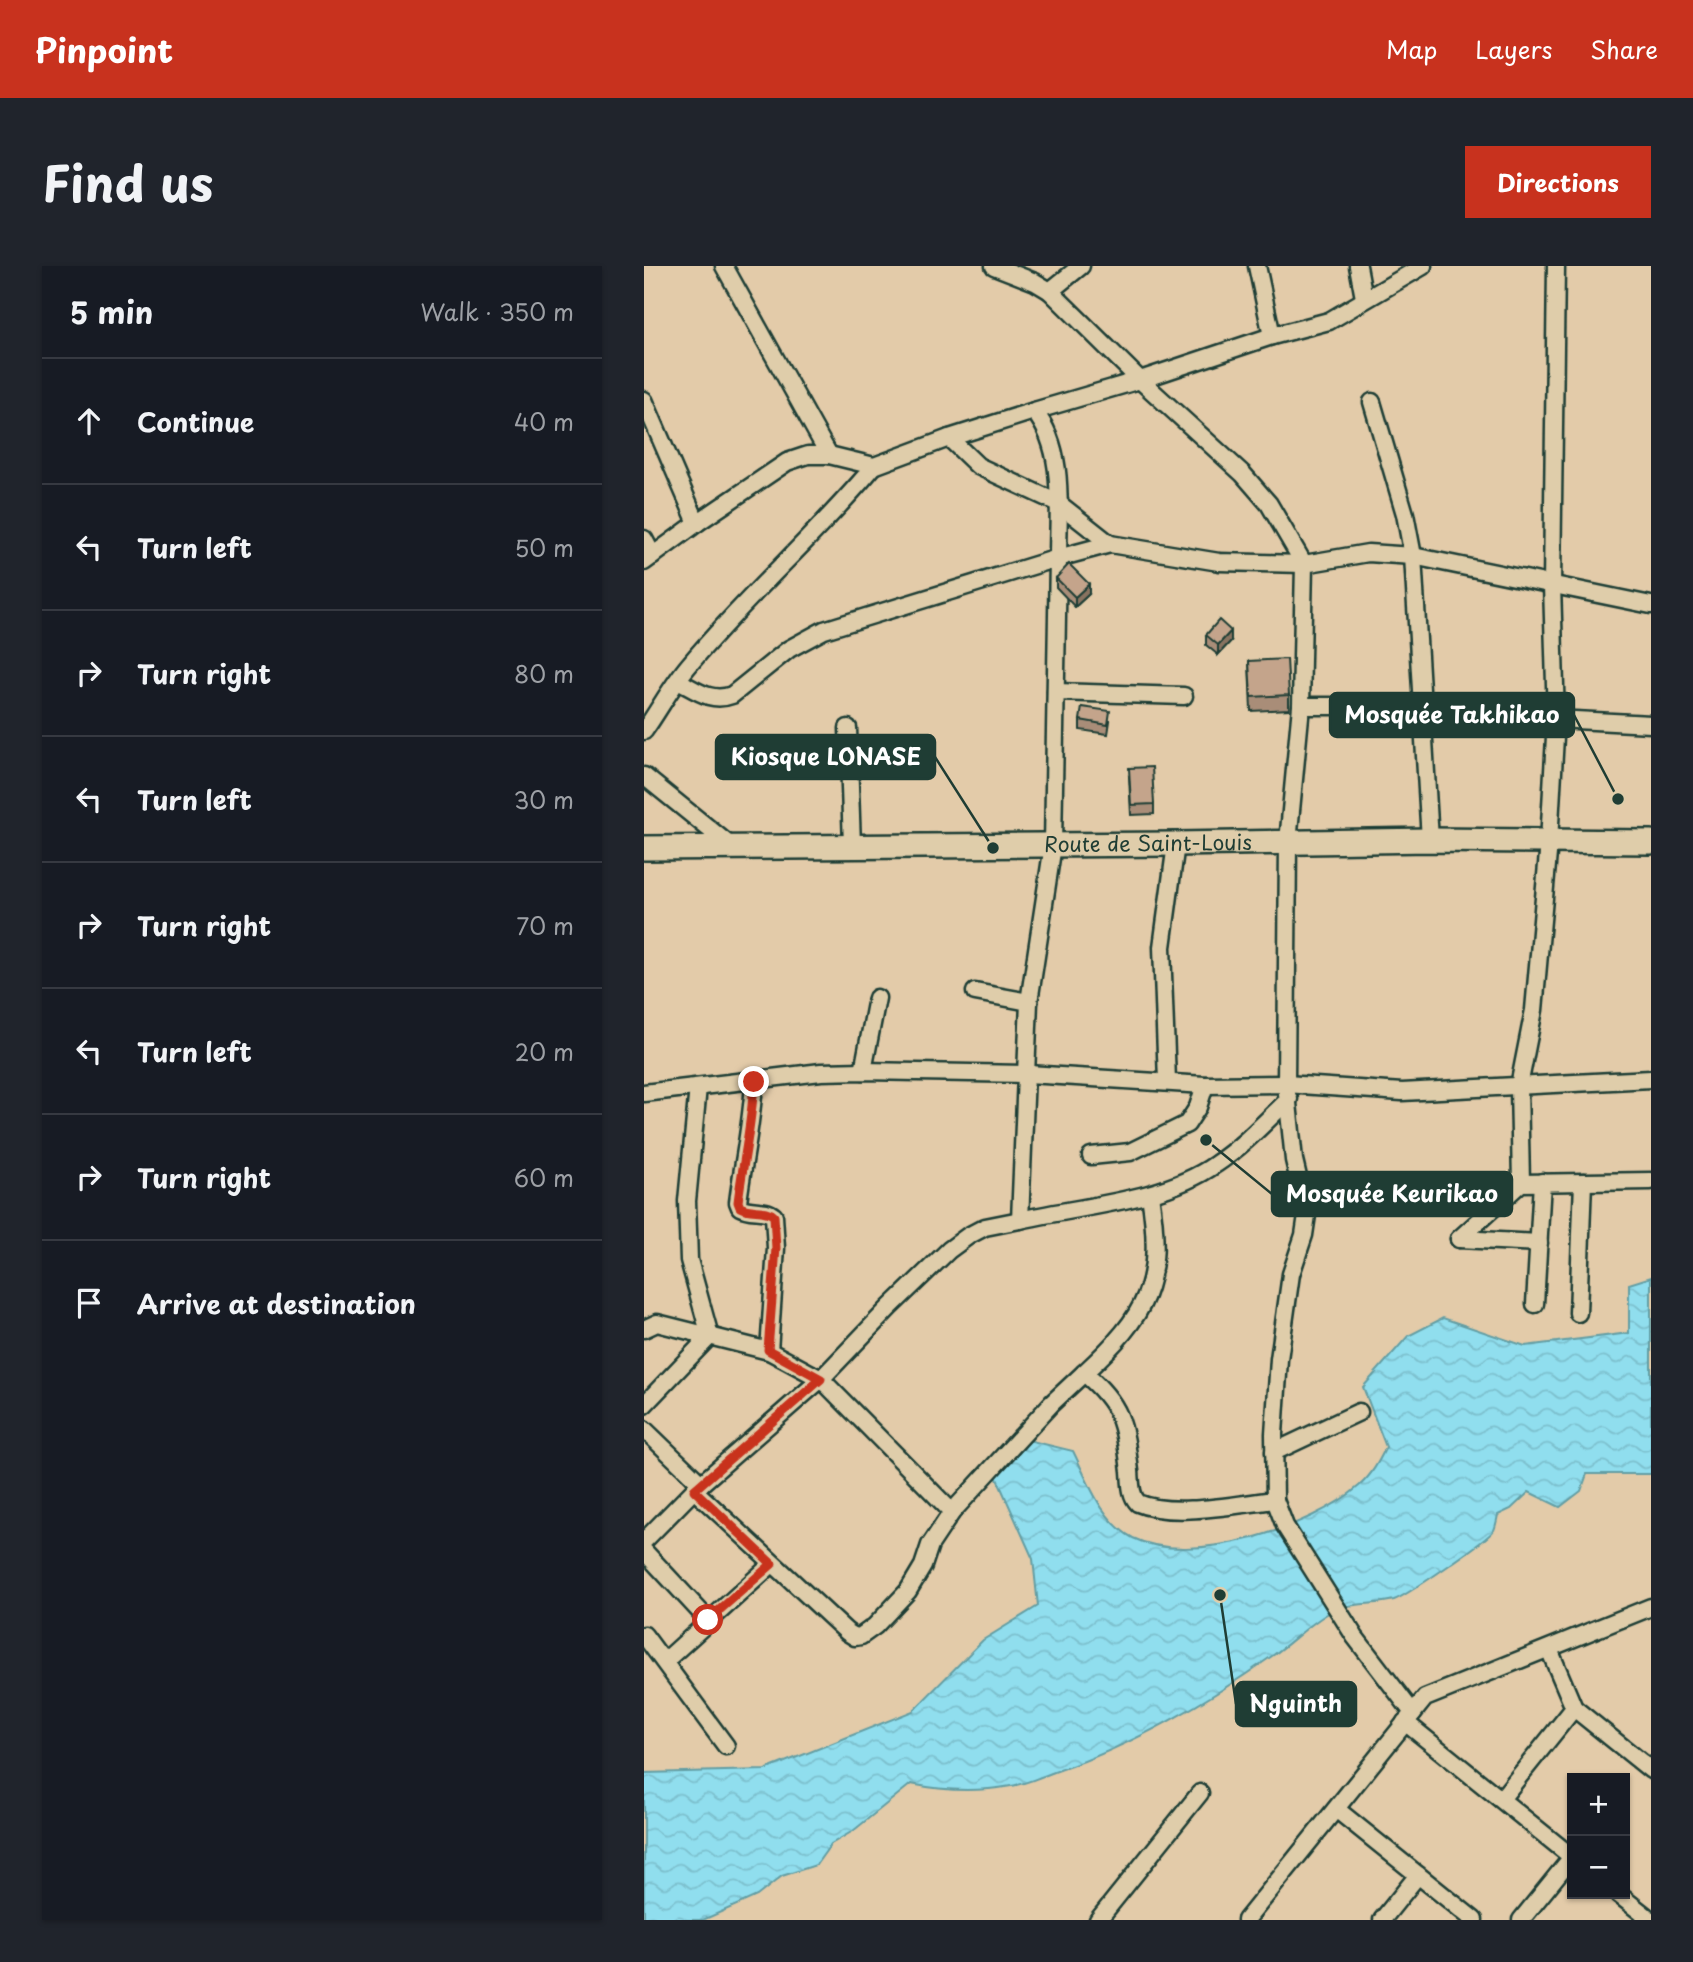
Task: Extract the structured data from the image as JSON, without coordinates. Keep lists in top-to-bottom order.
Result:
{
  "streets": {
    "main road": ["Route de Saint-Louis"]
  },
  "places": [
    "Mosquée Takhikao",
    "Kiosque LONASE",
    "Mosquée Keurikao",
    "Nguinth"
  ],
  "page": {
    "header": "Pinpoint",
    "nav": ["Map", "Layers", "Share"],
    "title": "Find us",
    "buttons": "Directions",
    "heading": ["5 min", "Walk · 350 m"],
    "list": [
      ["Continue", "40 m"],
      ["Turn left", "50 m"],
      ["Turn right", "80 m"],
      ["Turn left", "30 m"],
      ["Turn right", "70 m"],
      ["Turn left", "20 m"],
      ["Turn right", "60 m"],
      "Arrive at destination"
    ],
    "map_buttons": ["+", "−"]
  }
}
